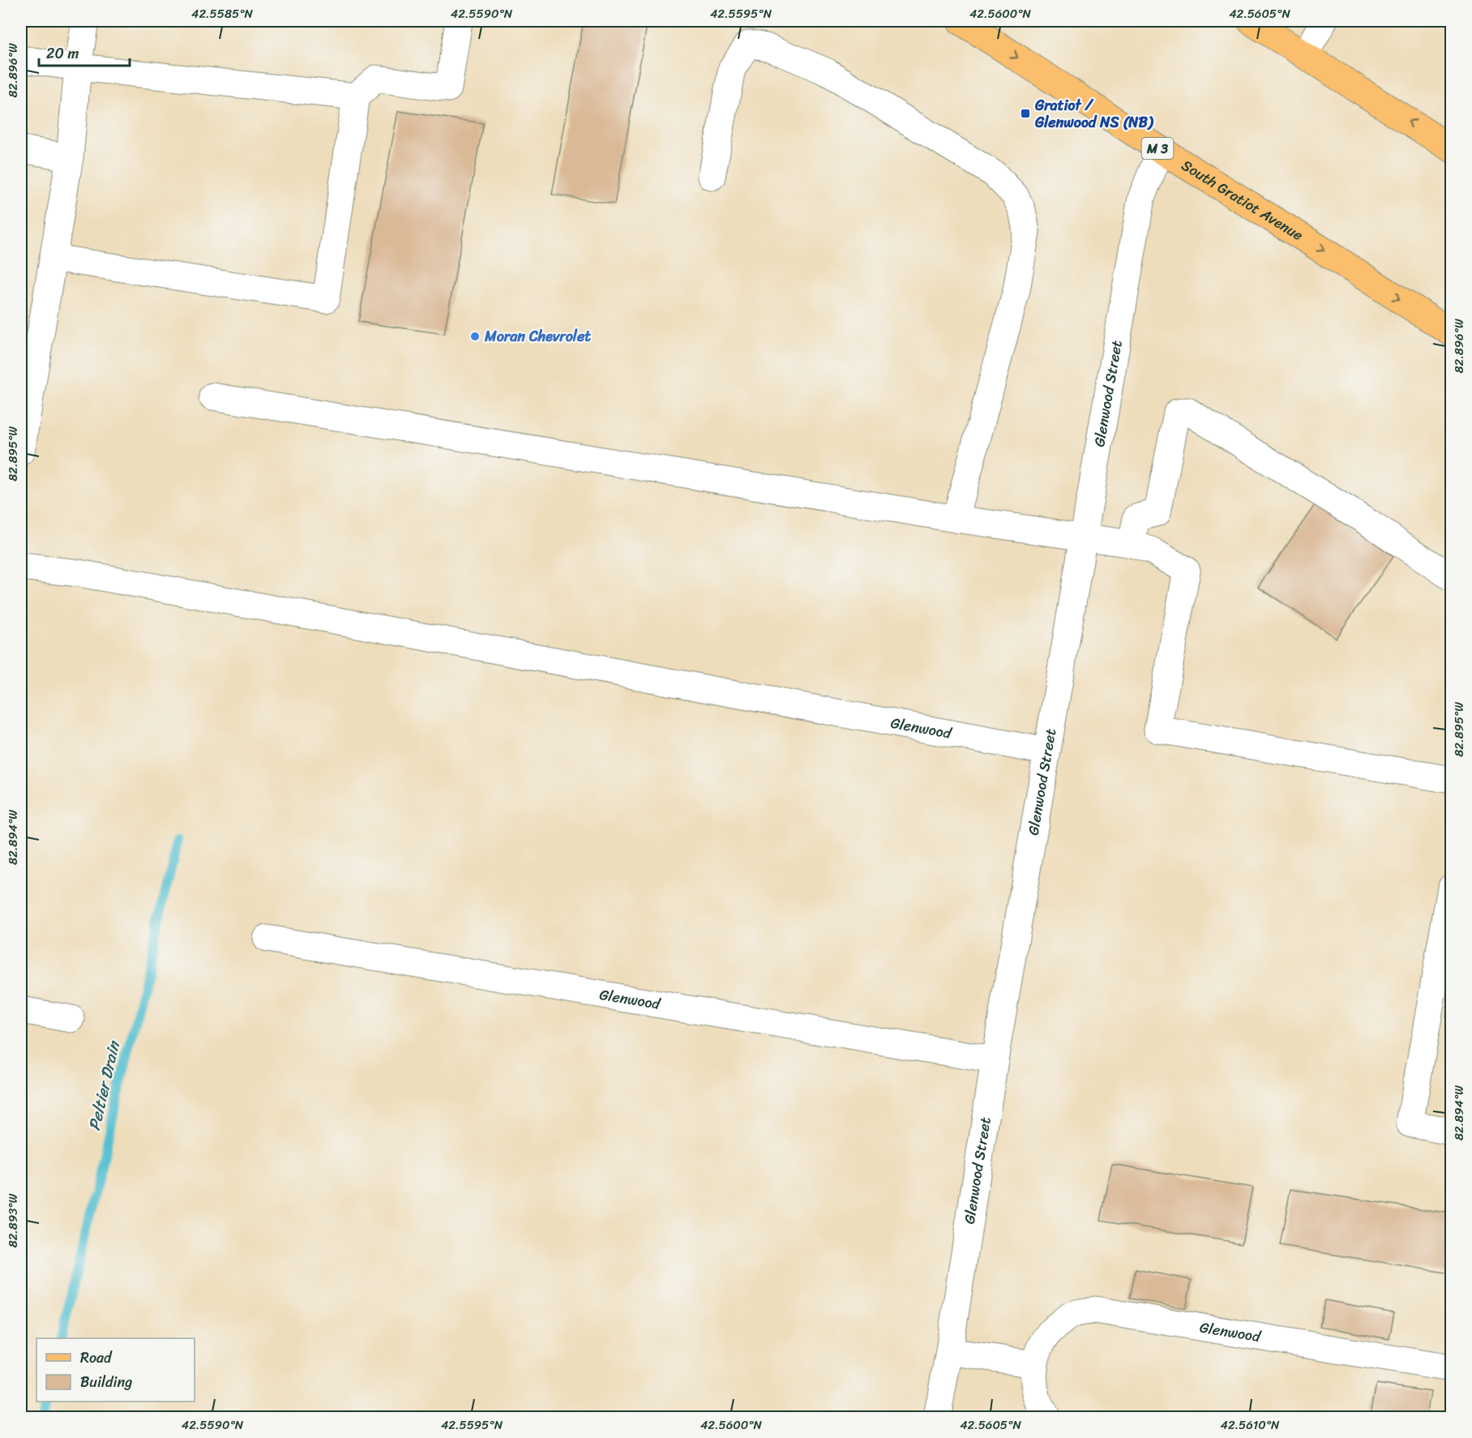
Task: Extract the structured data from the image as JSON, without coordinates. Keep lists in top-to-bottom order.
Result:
{
  "streets": {
    "main road": ["M 3", "South Gratiot Avenue"],
    "street": ["Glenwood Street", "Glenwood"]
  },
  "crossings": [
    ["South Gratiot Avenue", "Glenwood Street"],
    ["Glenwood Street", "Glenwood"]
  ],
  "water": ["Peltier Drain"],
  "places": {
    "transit": ["Gratiot / Glenwood NS (NB)"],
    "other": ["Moran Chevrolet"]
  },
  "legend": ["Road", "Building"],
  "scale_bar": "20 m",
  "coordinates": [
    "42.5585°N",
    "42.5590°N",
    "42.5595°N",
    "42.5600°N",
    "42.5605°N",
    "82.896°W",
    "82.895°W",
    "82.894°W",
    "82.893°W",
    "42.5610°N"
  ]
}
